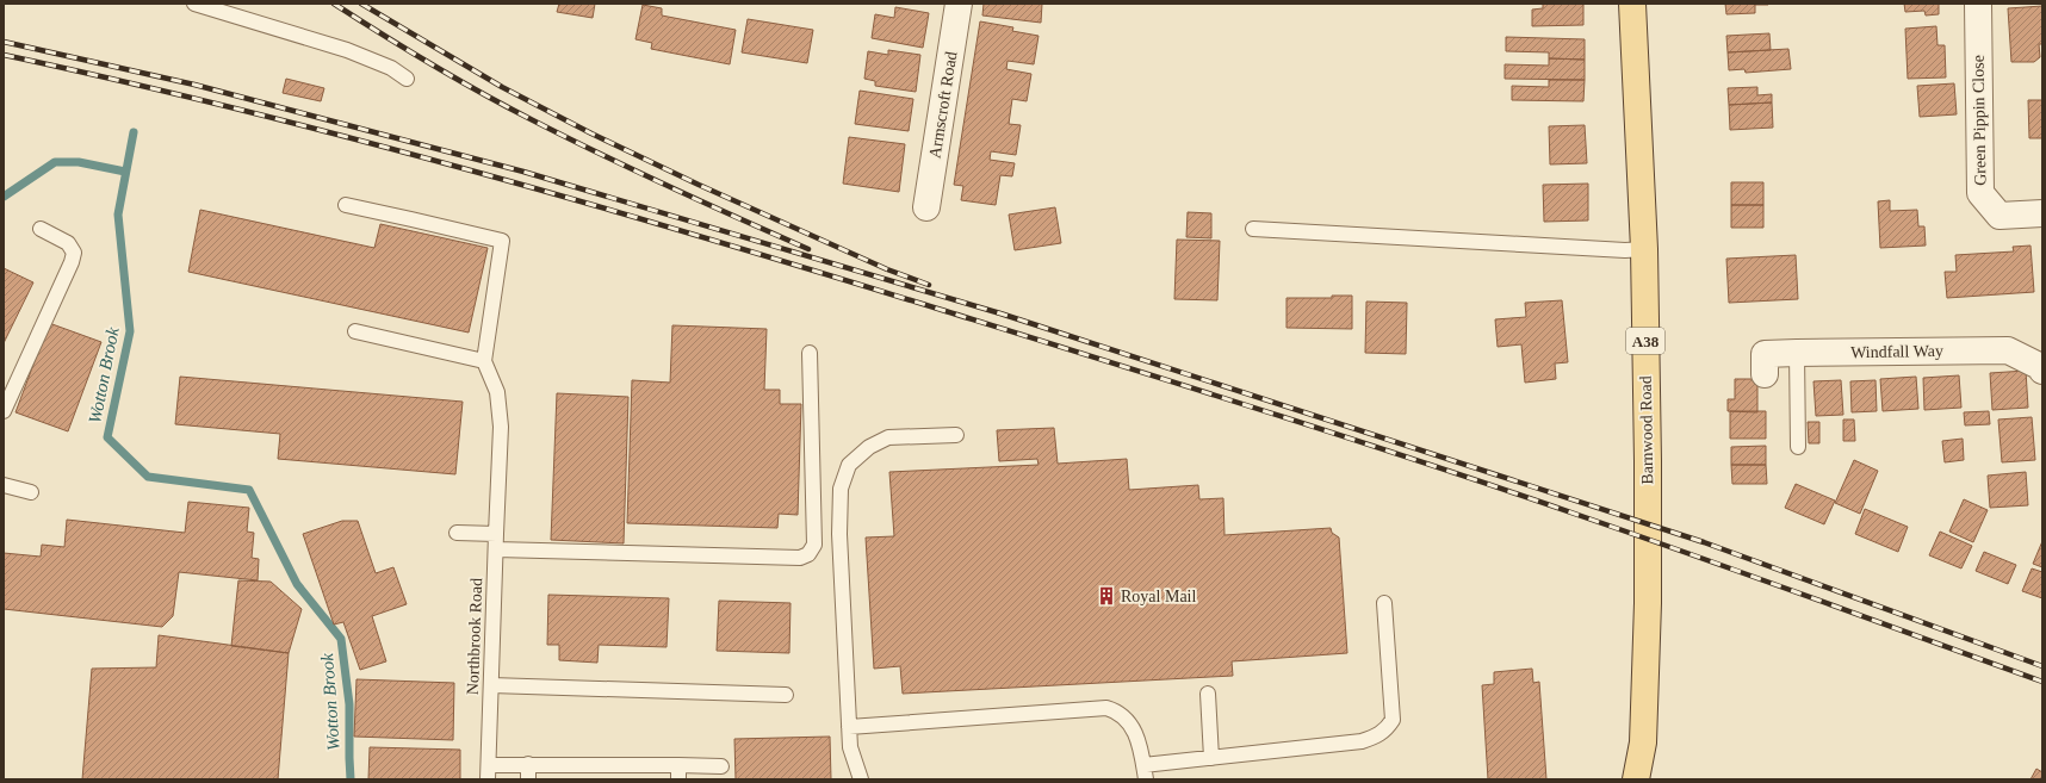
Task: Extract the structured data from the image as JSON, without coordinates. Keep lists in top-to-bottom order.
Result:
{
  "streets": {
    "main road": ["A38", "Barnwood Road"],
    "street": ["Armscroft Road", "Green Pippin Close", "Windfall Way"],
    "lane": ["Northbrook Road"]
  },
  "water": ["Wotton Brook"],
  "places": {
    "building": ["Royal Mail"]
  }
}
